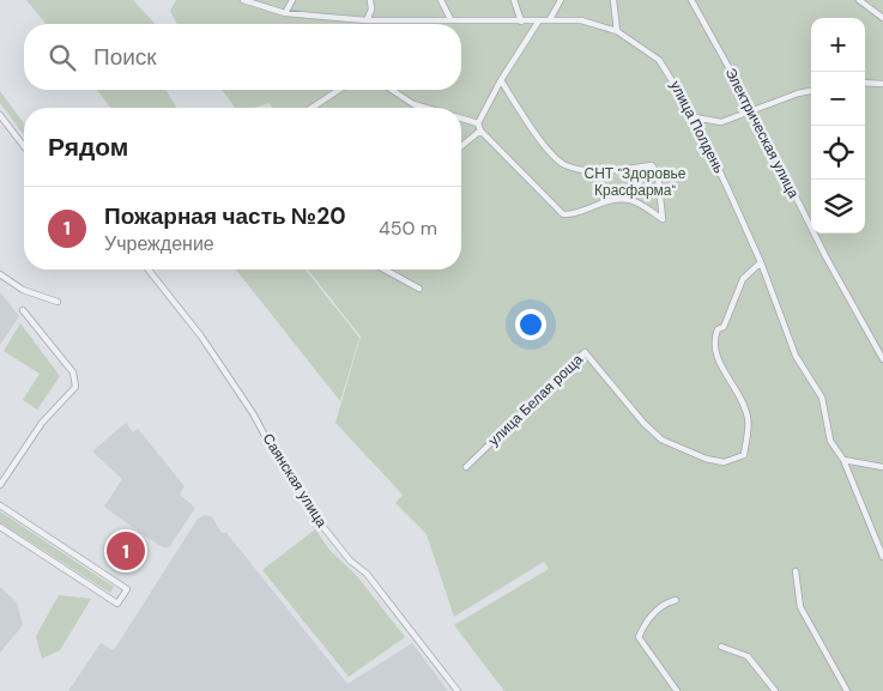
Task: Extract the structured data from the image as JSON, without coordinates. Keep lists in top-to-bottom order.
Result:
{
  "streets": {
    "street": [
      "улица Полдень",
      "Электрическая улица",
      "улица Белая роща",
      "Саянская улица"
    ]
  },
  "crossings": [
    ["улица Полдень", "улица Белая роща"]
  ],
  "parks": ["СНТ \"Здоровье Красфарма\""],
  "page": {
    "map_buttons": ["+", "−"],
    "search": "Поиск",
    "heading": "Рядом",
    "list": [
      {
        "mark": "1",
        "name": "Пожарная часть №20",
        "note": "Учреждение",
        "value": "450 m"
      }
    ],
    "pins": "1"
  }
}
